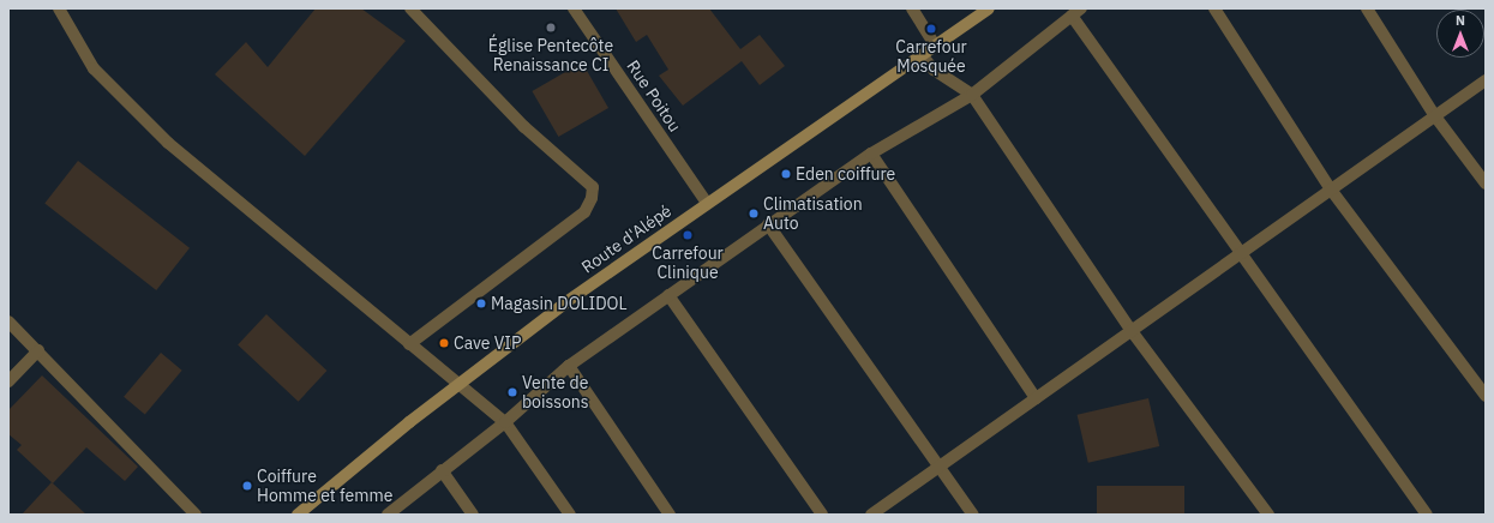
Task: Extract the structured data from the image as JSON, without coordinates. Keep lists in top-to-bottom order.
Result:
{
  "streets": {
    "main road": ["Route d'Alépé"],
    "street": ["Rue Poitou"]
  },
  "crossings": [
    ["Rue Poitou", "Route d'Alépé"]
  ],
  "places": [
    "Église Pentecôte Renaissance CI",
    "Carrefour Mosquée",
    "Eden coiffure",
    "Climatisation Auto",
    "Carrefour Clinique",
    "Magasin DOLIDOL",
    "Cave VIP",
    "Vente de boissons",
    "Coiffure Homme et femme"
  ],
  "north": "top"
}
